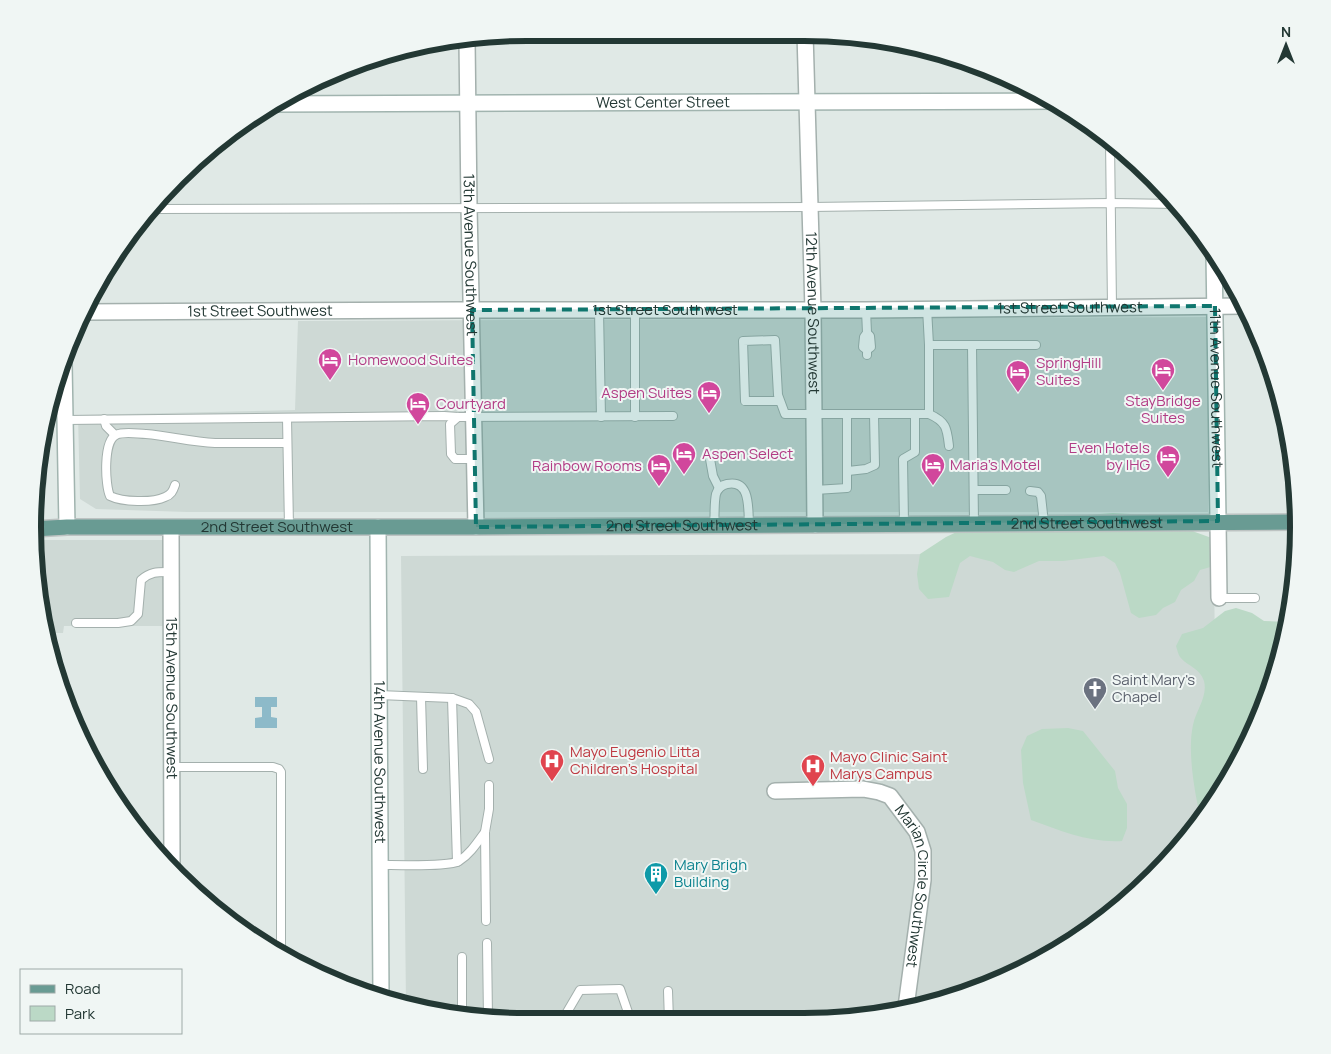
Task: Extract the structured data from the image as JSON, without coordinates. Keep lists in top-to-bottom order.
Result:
{
  "streets": {
    "main road": ["2nd Street Southwest"],
    "street": [
      "West Center Street",
      "13th Avenue Southwest",
      "1st Street Southwest",
      "12th Avenue Southwest",
      "11th Avenue Southwest",
      "15th Avenue Southwest",
      "14th Avenue Southwest",
      "Marian Circle Southwest"
    ]
  },
  "crossings": [
    ["West Center Street", "13th Avenue Southwest"],
    ["West Center Street", "12th Avenue Southwest"],
    ["13th Avenue Southwest", "1st Street Southwest"],
    ["13th Avenue Southwest", "2nd Street Southwest"],
    ["1st Street Southwest", "12th Avenue Southwest"],
    ["1st Street Southwest", "11th Avenue Southwest"],
    ["12th Avenue Southwest", "2nd Street Southwest"],
    ["11th Avenue Southwest", "2nd Street Southwest"],
    ["2nd Street Southwest", "15th Avenue Southwest"],
    ["2nd Street Southwest", "14th Avenue Southwest"]
  ],
  "places": {
    "hotel": [
      "Homewood Suites",
      "StayBridge Suites",
      "SpringHill Suites",
      "Aspen Suites",
      "Courtyard",
      "Aspen Select",
      "Even Hotels by IHG",
      "Maria's Motel",
      "Rainbow Rooms"
    ],
    "church": ["Saint Mary's Chapel"],
    "hospital": ["Mayo Eugenio Litta Children's Hospital", "Mayo Clinic Saint Marys Campus"],
    "building": ["Mary Brigh Building"]
  },
  "legend": ["Road", "Park"],
  "north": "top"
}
